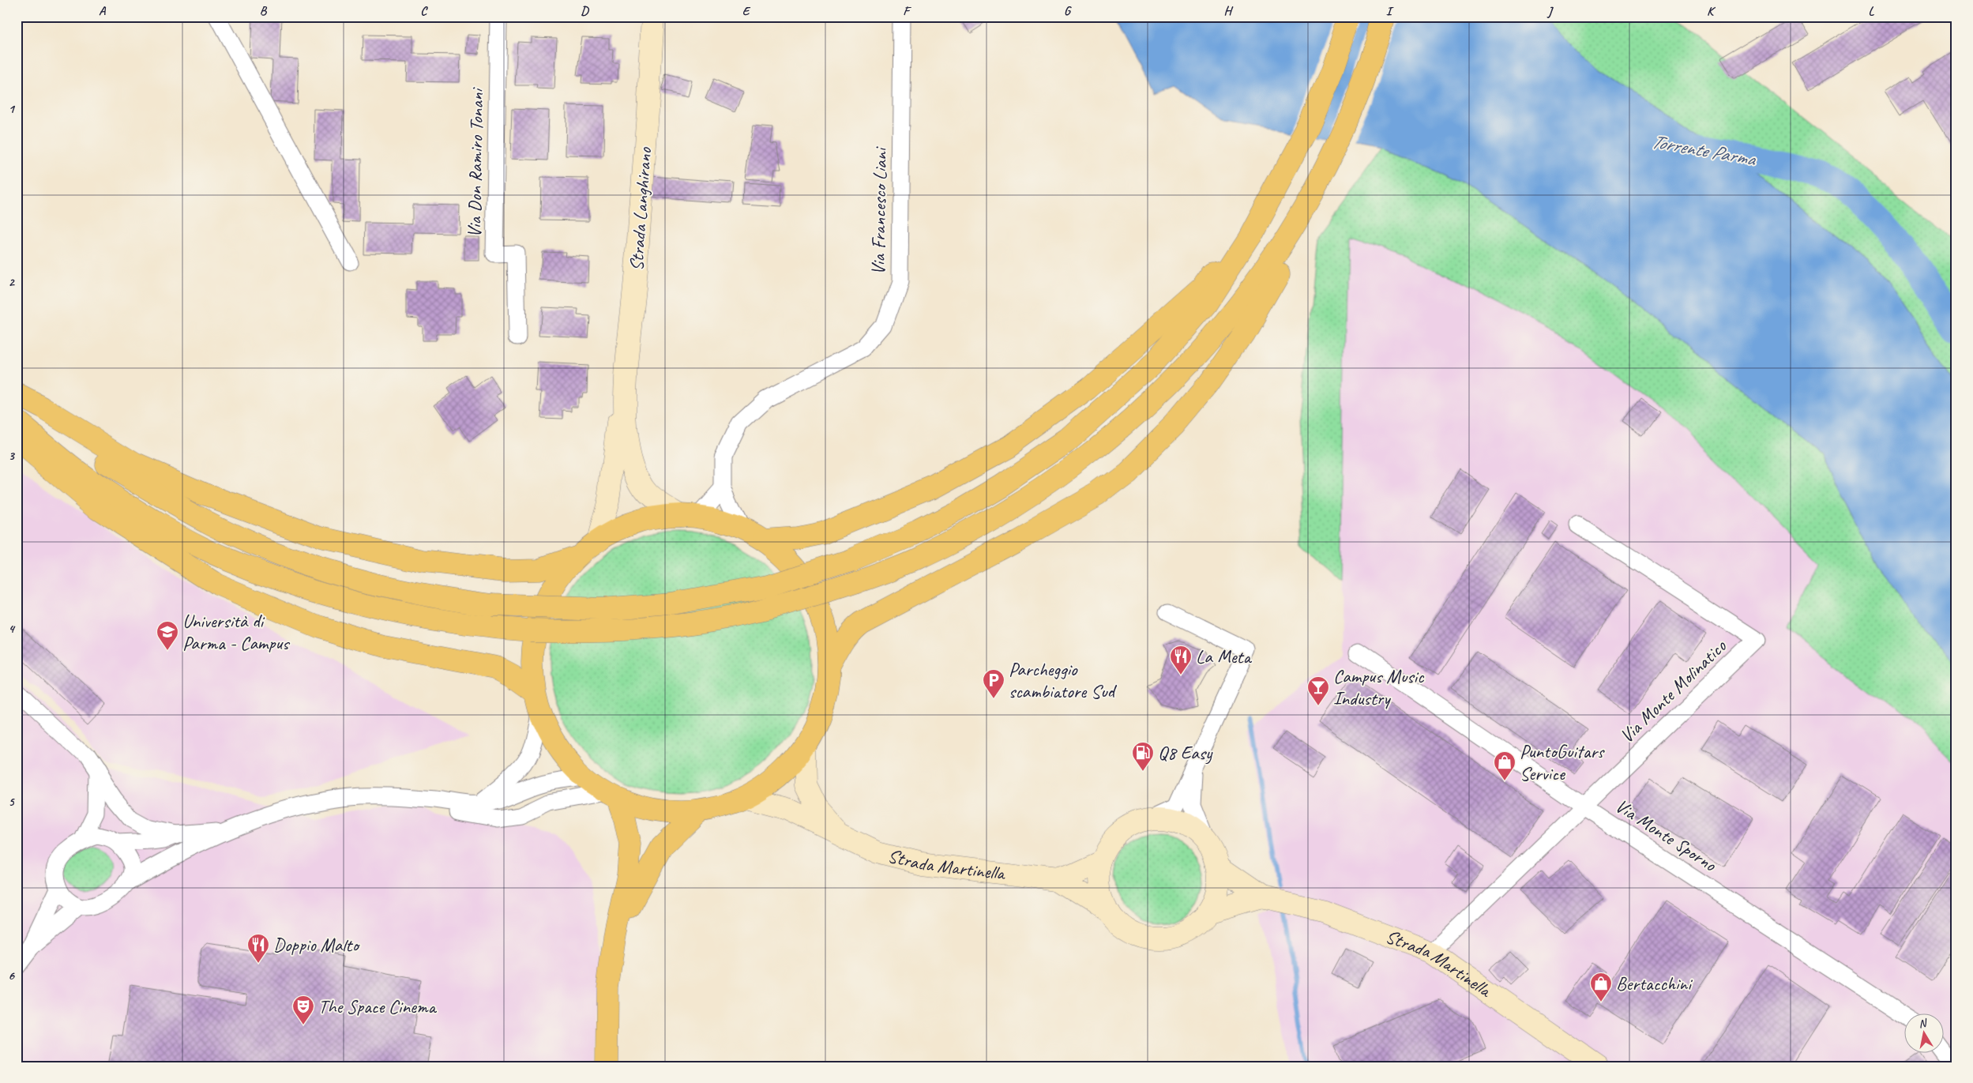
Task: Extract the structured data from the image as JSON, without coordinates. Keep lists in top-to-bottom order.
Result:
{
  "streets": {
    "main road": ["Strada Langhirano"],
    "street": [
      "Via Don Ramiro Tonani",
      "Via Francesco Liani",
      "Via Monte Molinatico",
      "Via Monte Sporno",
      "Strada Martinella"
    ]
  },
  "crossings": [
    ["Strada Langhirano", "Via Francesco Liani"],
    ["Strada Langhirano", "Strada Martinella"],
    ["Via Monte Molinatico", "Via Monte Sporno"],
    ["Via Monte Molinatico", "Strada Martinella"]
  ],
  "water": ["Torrente Parma"],
  "places": {
    "school or university": ["Università di Parma - Campus"],
    "restaurant": ["La Meta", "Doppio Malto"],
    "parking": ["Parcheggio scambiatore Sud"],
    "bar": ["Campus Music Industry"],
    "fuel station": ["Q8 Easy"],
    "shop": ["PuntoGuitars Service", "Bertacchini"],
    "theatre": ["The Space Cinema"]
  },
  "north": "top",
  "grid": {
    "columns": [
      "A",
      "B",
      "C",
      "D",
      "E",
      "F",
      "G",
      "H",
      "I",
      "J",
      "K",
      "L"
    ],
    "rows": [
      "1",
      "2",
      "3",
      "4",
      "5",
      "6"
    ]
  }
}
